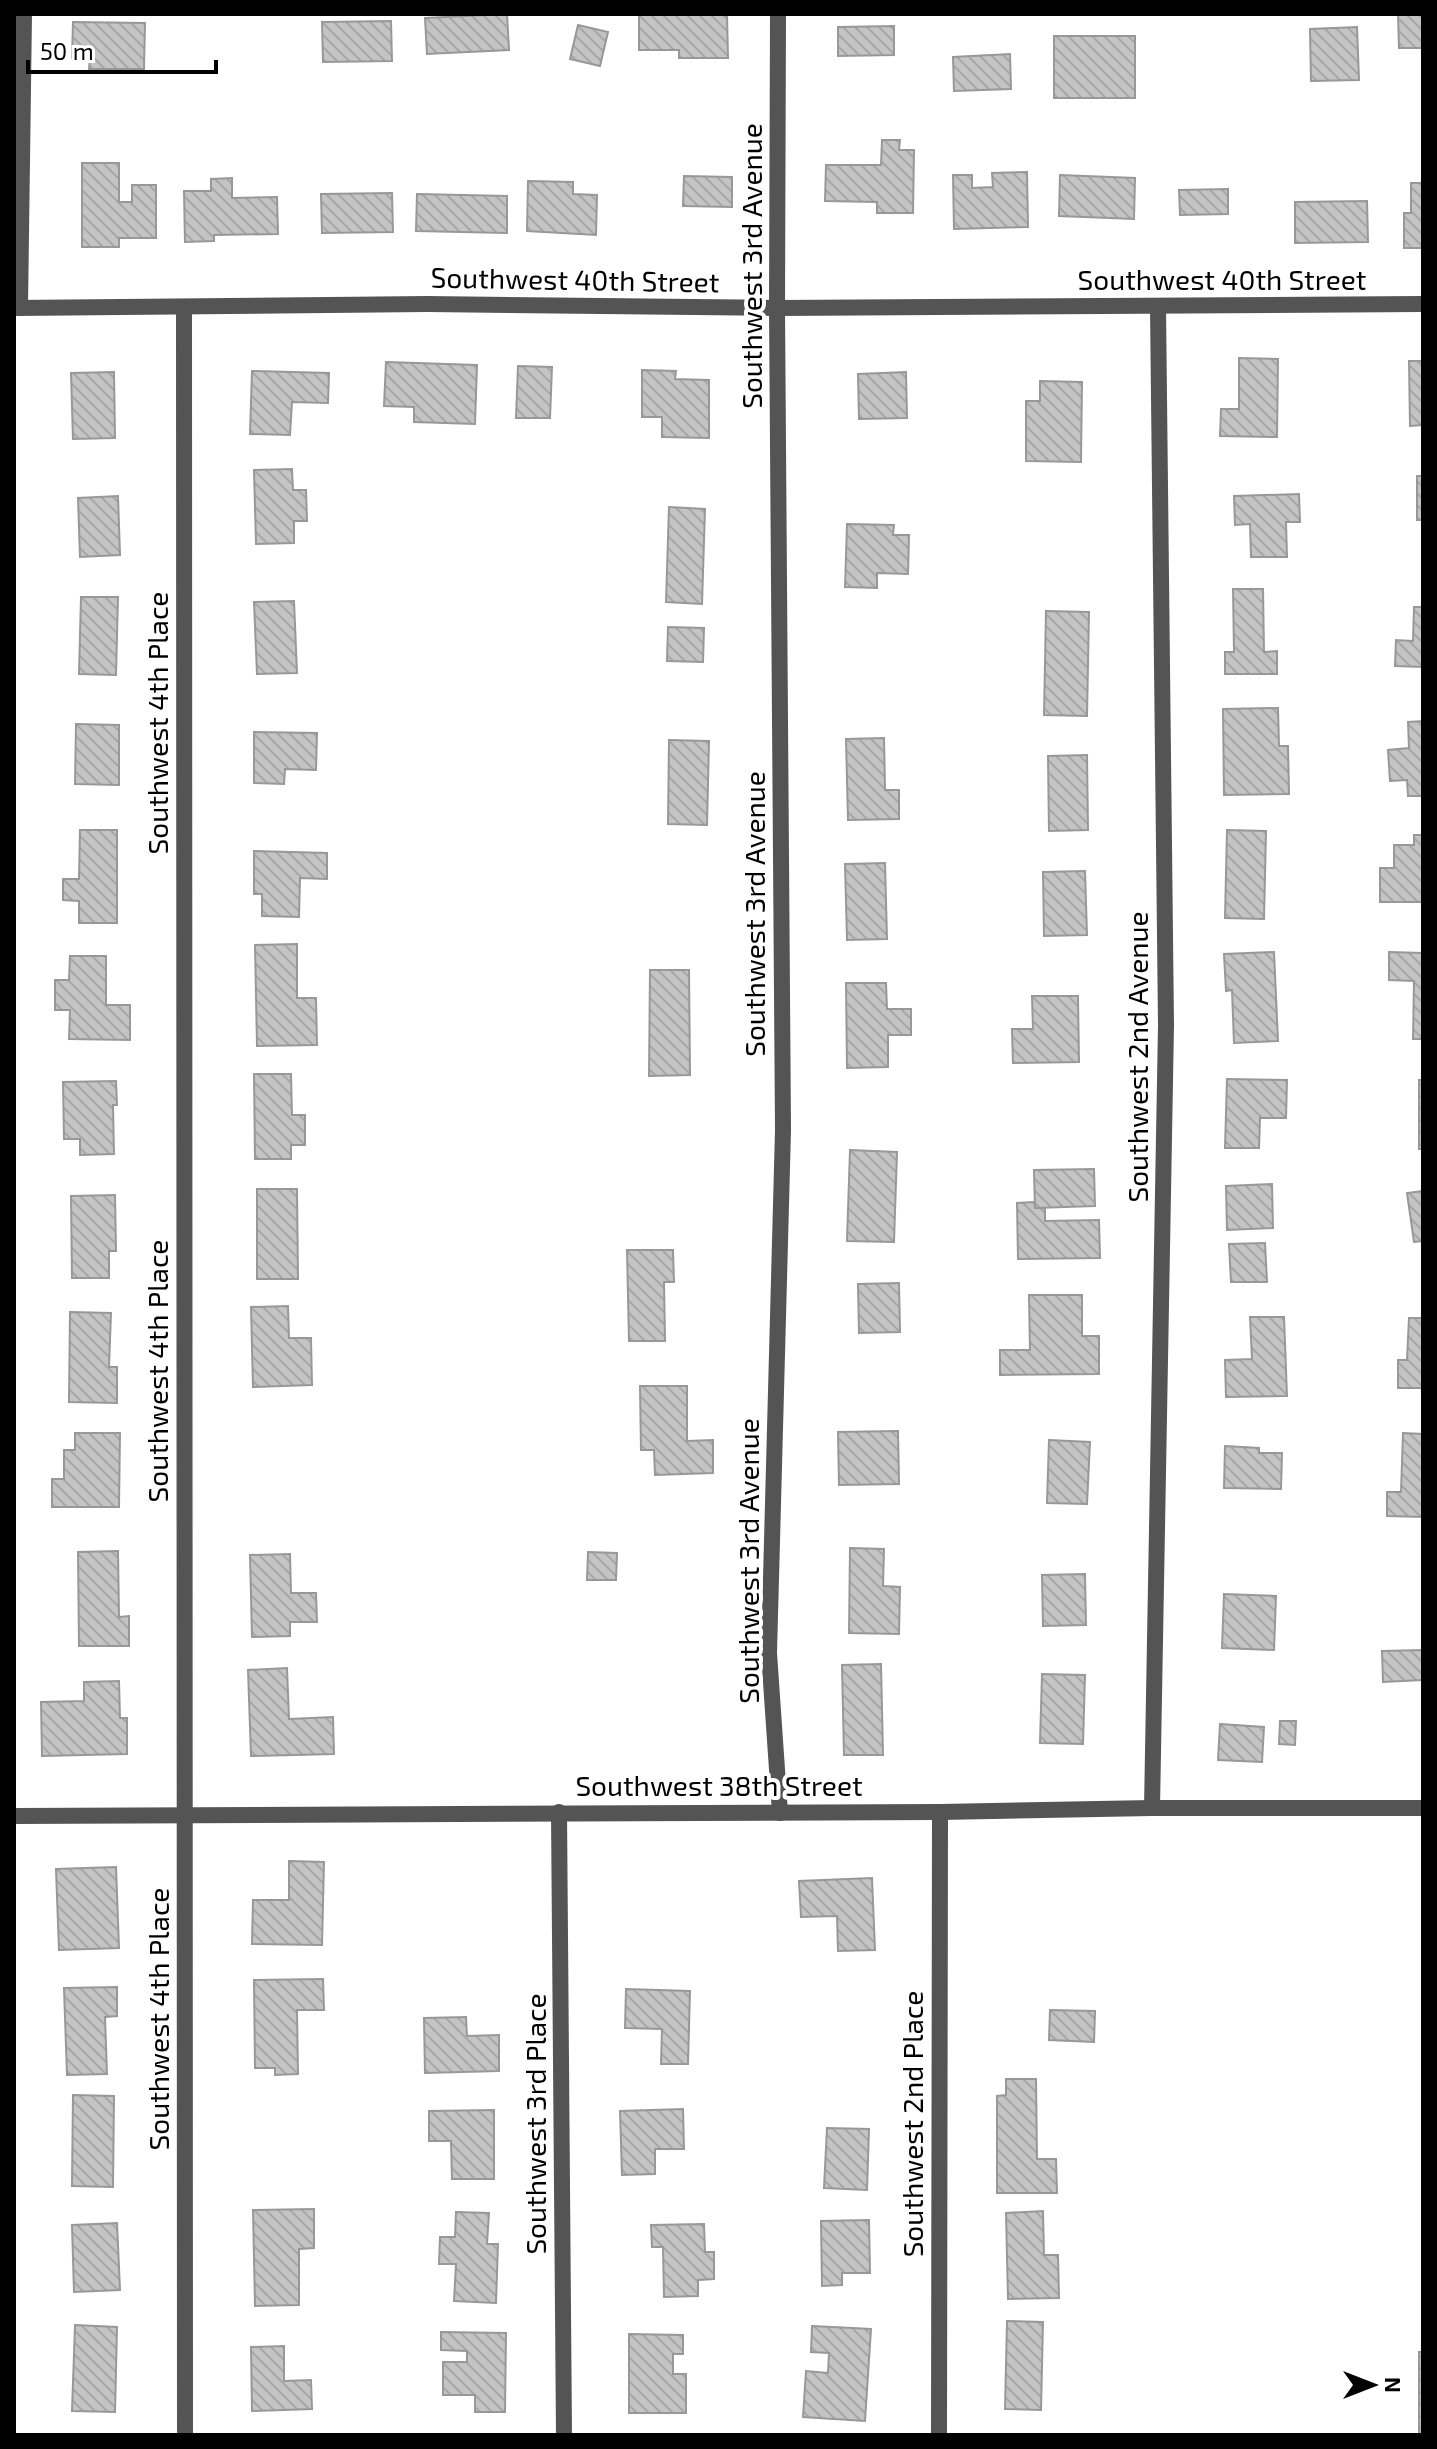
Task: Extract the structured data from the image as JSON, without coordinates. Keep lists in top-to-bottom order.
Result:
{
  "streets": {
    "street": [
      "Southwest 3rd Avenue",
      "Southwest 40th Street",
      "Southwest 4th Place",
      "Southwest 2nd Avenue",
      "Southwest 38th Street",
      "Southwest 3rd Place",
      "Southwest 2nd Place"
    ]
  },
  "crossings": [
    ["Southwest 3rd Avenue", "Southwest 40th Street"],
    ["Southwest 3rd Avenue", "Southwest 38th Street"],
    ["Southwest 40th Street", "Southwest 4th Place"],
    ["Southwest 40th Street", "Southwest 2nd Avenue"],
    ["Southwest 4th Place", "Southwest 38th Street"],
    ["Southwest 2nd Avenue", "Southwest 38th Street"],
    ["Southwest 38th Street", "Southwest 3rd Place"],
    ["Southwest 38th Street", "Southwest 2nd Place"]
  ],
  "scale_bar": "50 m",
  "north": "right"
}
